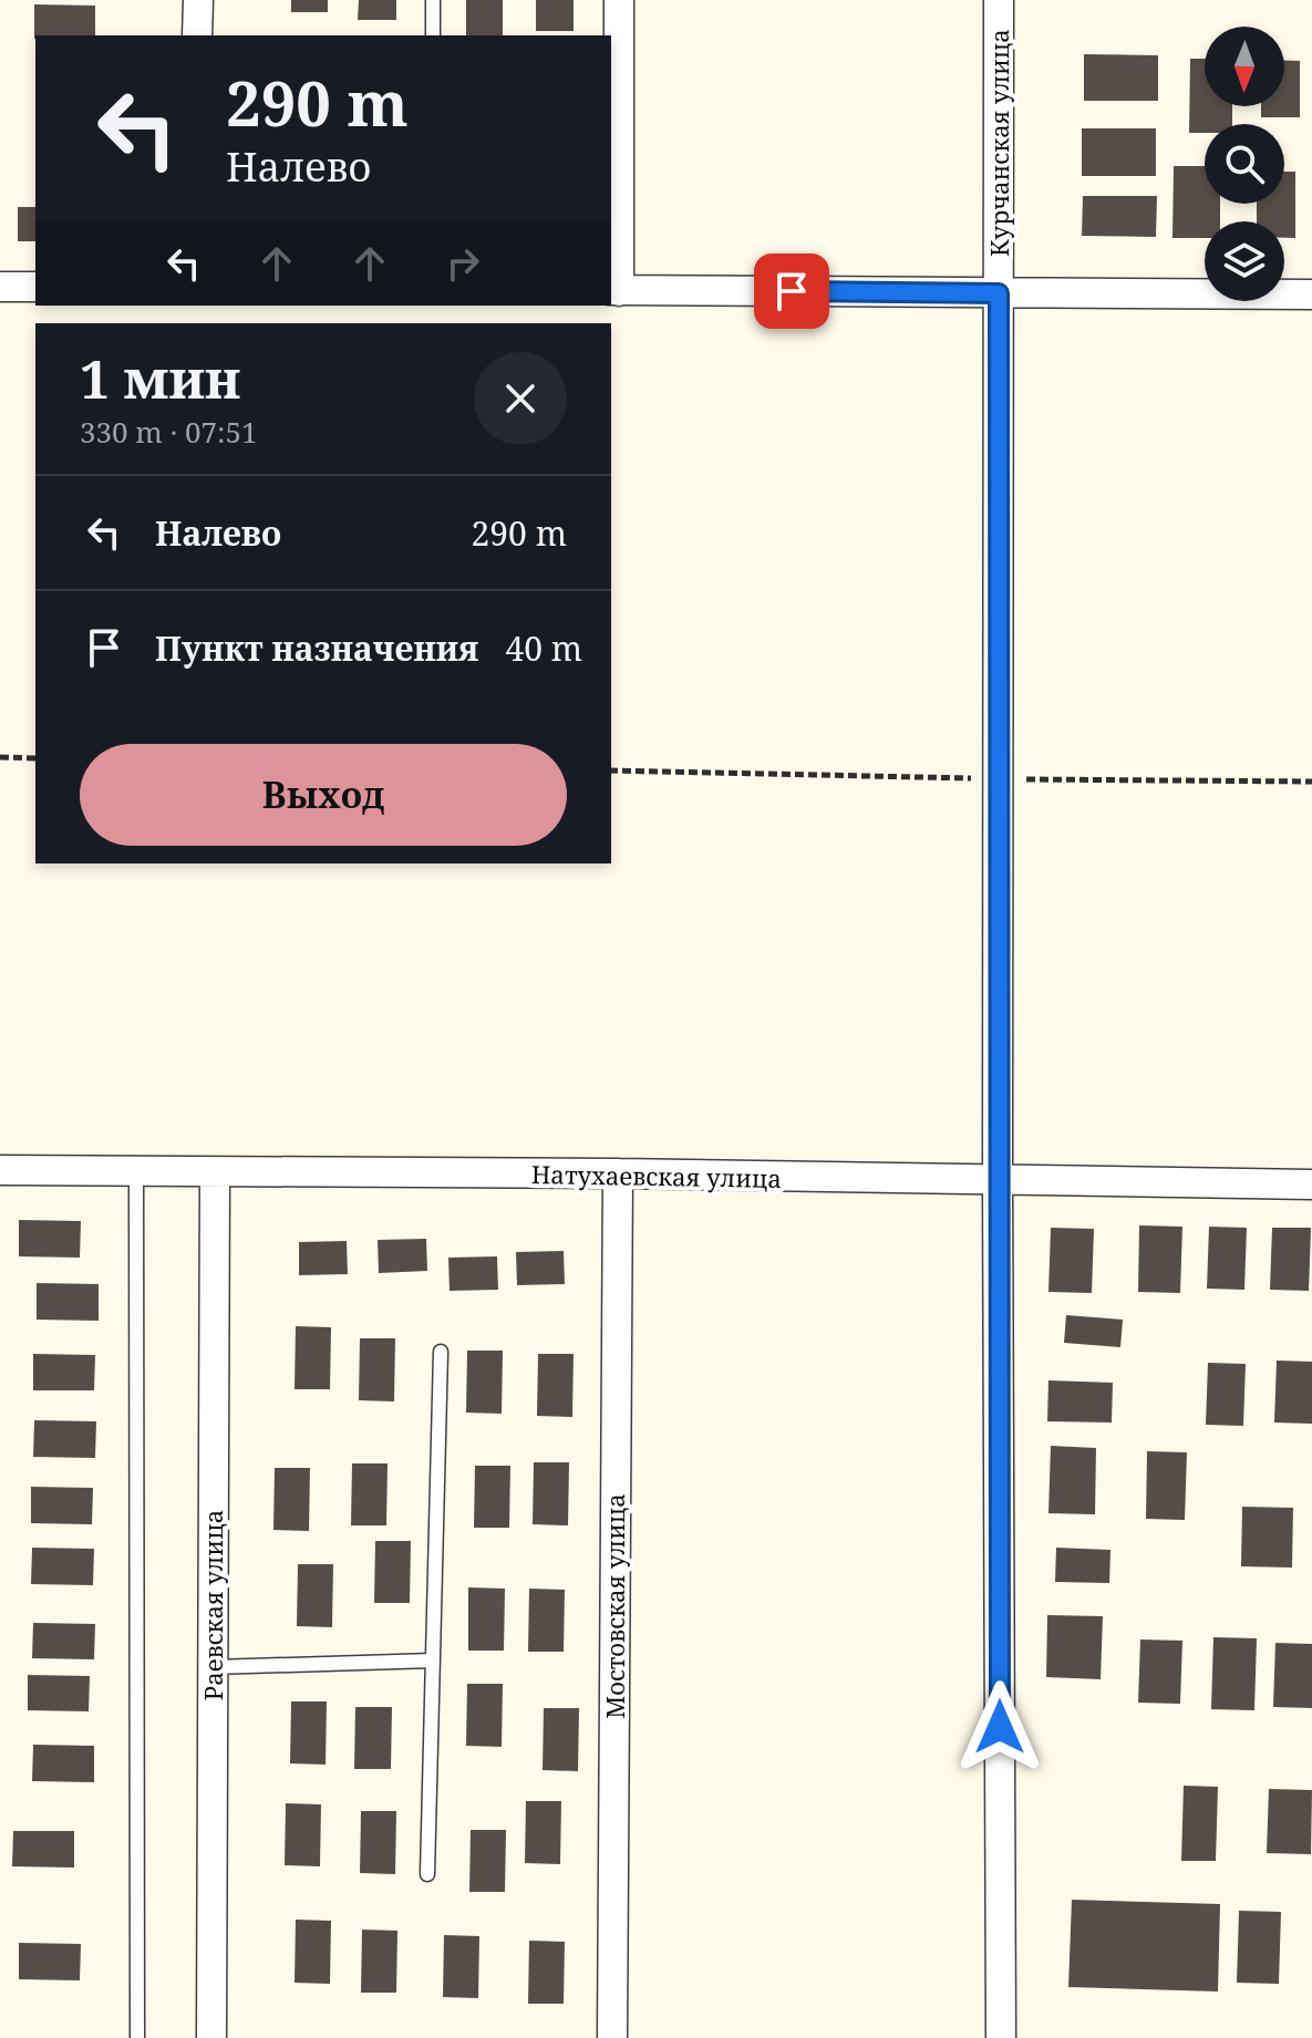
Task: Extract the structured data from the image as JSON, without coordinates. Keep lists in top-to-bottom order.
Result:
{
  "streets": {
    "street": [
      "Курчанская улица",
      "Натухаевская улица",
      "Раевская улица",
      "Мостовская улица"
    ]
  },
  "crossings": [
    ["Курчанская улица", "Натухаевская улица"],
    ["Натухаевская улица", "Раевская улица"],
    ["Натухаевская улица", "Мостовская улица"]
  ],
  "north": "bottom",
  "page": {
    "turn": ["290 m", "Налево"],
    "heading": ["1 мин", "330 m · 07:51"],
    "list": [
      {
        "name": "Налево",
        "value": "290 m"
      },
      {
        "name": "Пункт назначения",
        "value": "40 m"
      }
    ],
    "buttons": "Выход"
  }
}
